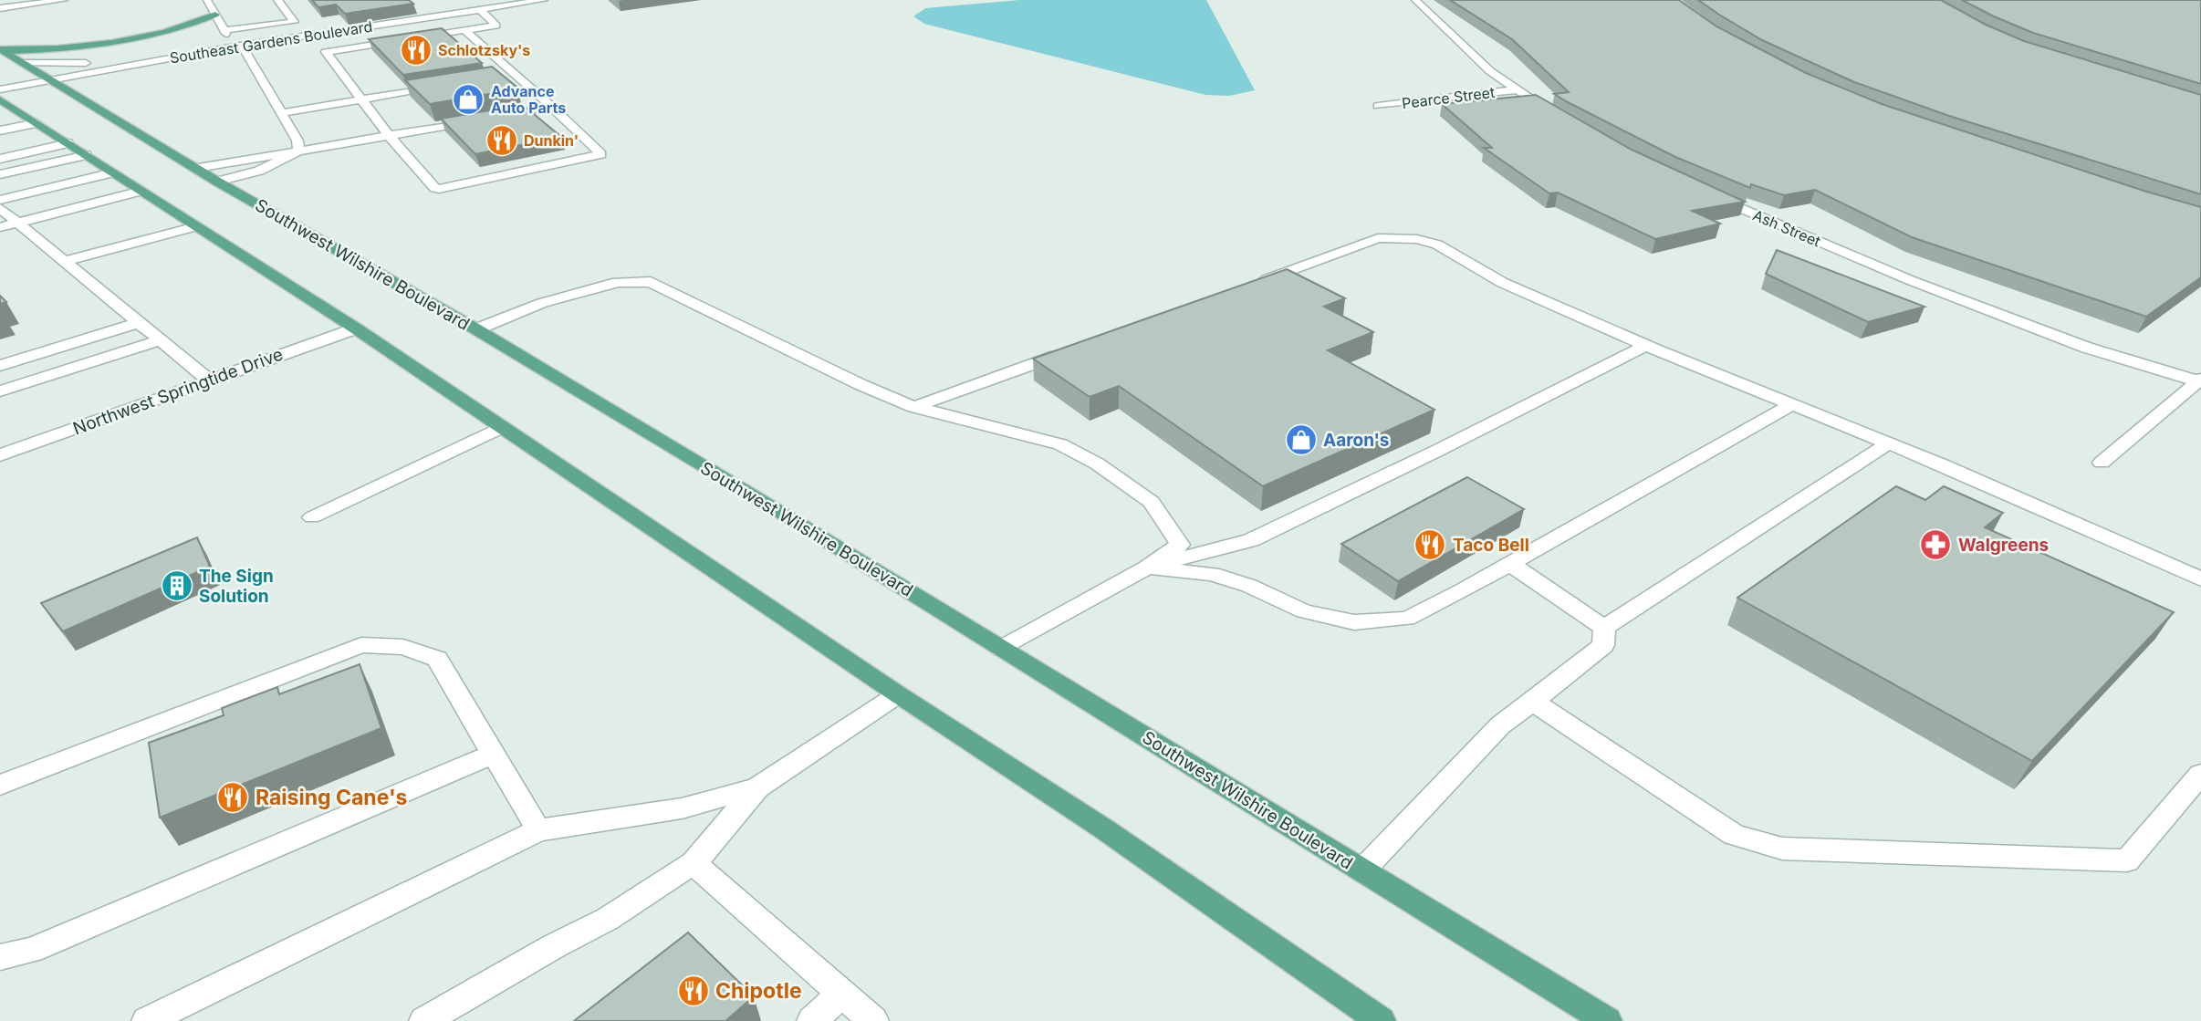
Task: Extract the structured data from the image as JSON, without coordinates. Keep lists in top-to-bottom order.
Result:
{
  "streets": {
    "main road": ["Southwest Wilshire Boulevard"],
    "street": [
      "Southeast Gardens Boulevard",
      "Pearce Street",
      "Ash Street",
      "Northwest Springtide Drive"
    ]
  },
  "crossings": [
    ["Southeast Gardens Boulevard", "Southwest Wilshire Boulevard"]
  ],
  "places": {
    "restaurant": [
      "Schlotzsky's",
      "Dunkin'",
      "Taco Bell",
      "Raising Cane's",
      "Chipotle"
    ],
    "shop": ["Advance Auto Parts", "Aaron's"],
    "pharmacy": ["Walgreens"],
    "building": ["The Sign Solution"]
  }
}
